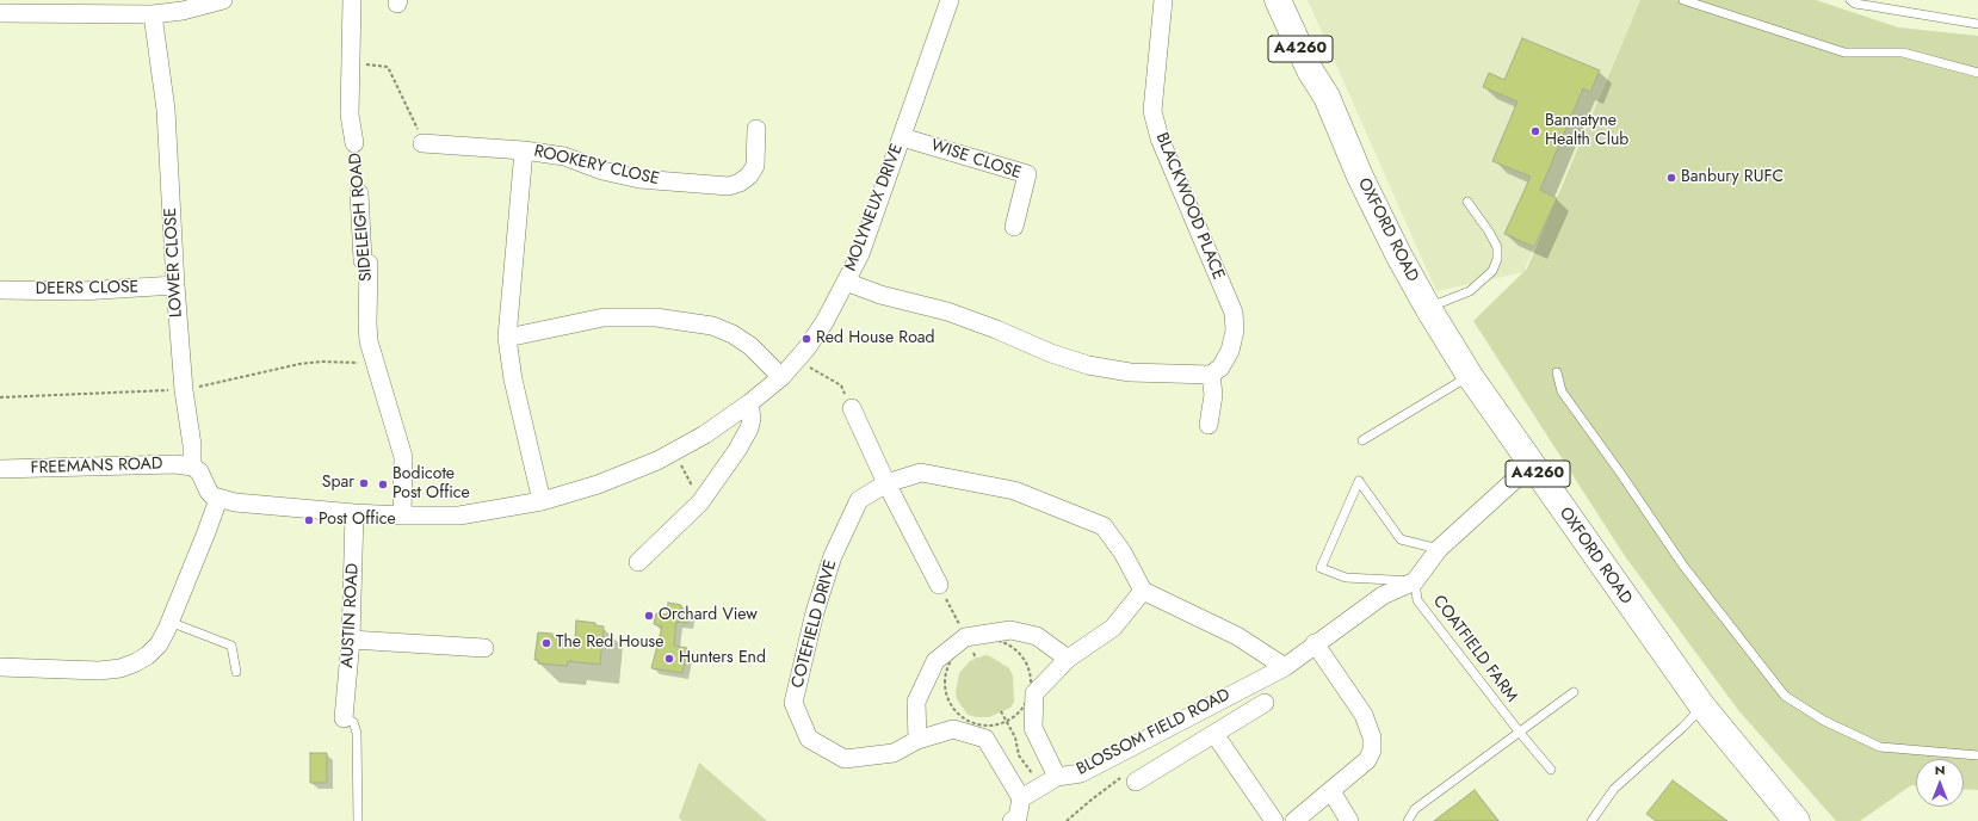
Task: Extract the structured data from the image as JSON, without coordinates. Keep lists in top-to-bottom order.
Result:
{
  "streets": {
    "main road": ["A4260", "OXFORD ROAD"],
    "street": [
      "WISE CLOSE",
      "ROOKERY CLOSE",
      "BLACKWOOD PLACE",
      "MOLYNEUX DRIVE",
      "SIDELEIGH ROAD",
      "LOWER CLOSE",
      "DEERS CLOSE",
      "FREEMANS ROAD",
      "AUSTIN ROAD",
      "COTEFIELD DRIVE",
      "BLOSSOM FIELD ROAD"
    ],
    "lane": ["COATFIELD FARM"]
  },
  "crossings": [
    ["WISE CLOSE", "MOLYNEUX DRIVE"],
    ["MOLYNEUX DRIVE", "SIDELEIGH ROAD"],
    ["MOLYNEUX DRIVE", "AUSTIN ROAD"],
    ["LOWER CLOSE", "DEERS CLOSE"],
    ["LOWER CLOSE", "FREEMANS ROAD"],
    ["COTEFIELD DRIVE", "BLOSSOM FIELD ROAD"]
  ],
  "places": [
    "Bannatyne Health Club",
    "Banbury RUFC",
    "Red House Road",
    "Spar",
    "Bodicote Post Office",
    "Post Office",
    "Orchard View",
    "The Red House",
    "Hunters End"
  ],
  "north": "top"
}
